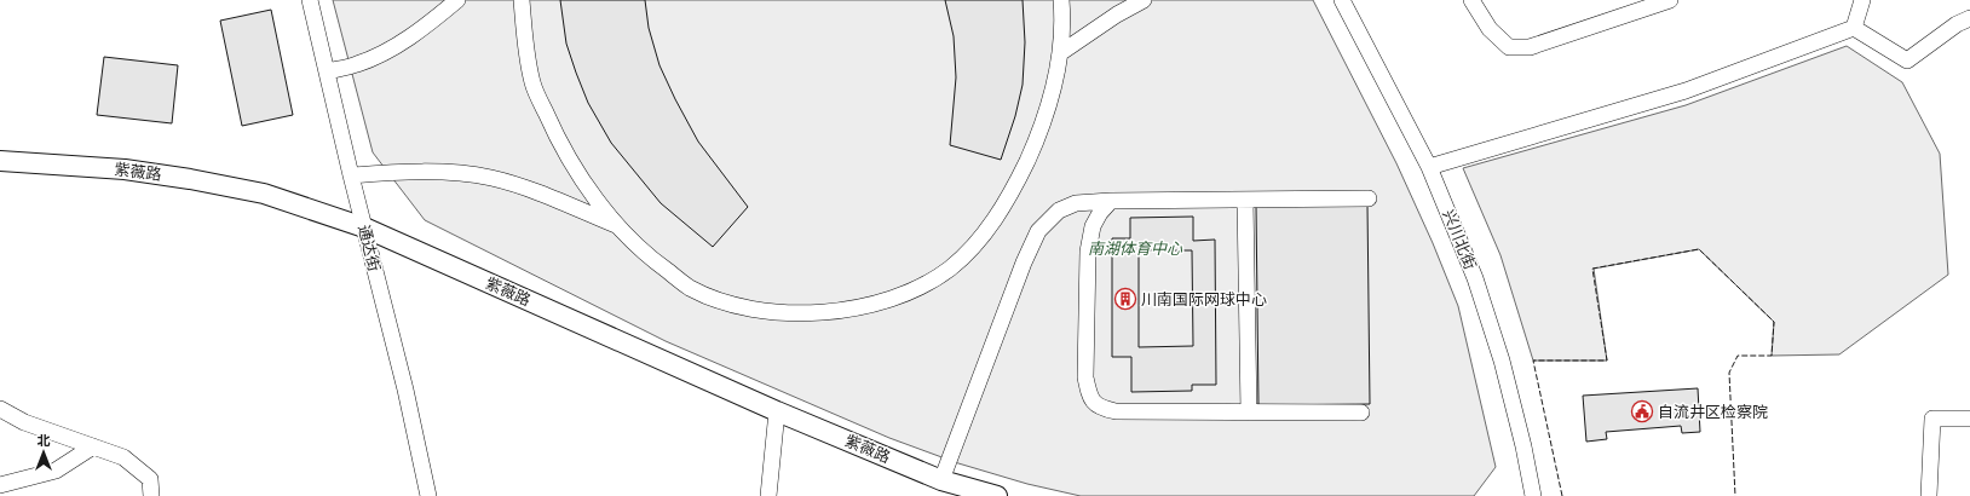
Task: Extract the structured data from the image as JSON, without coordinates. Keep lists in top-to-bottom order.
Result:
{
  "streets": {
    "main road": ["紫薇路"],
    "street": ["兴川北街", "通达街"]
  },
  "crossings": [
    ["紫薇路", "通达街"]
  ],
  "parks": ["南湖体育中心"],
  "places": {
    "building": ["川南国际网球中心"],
    "public building": ["自流井区检察院"]
  },
  "north": "top"
}
